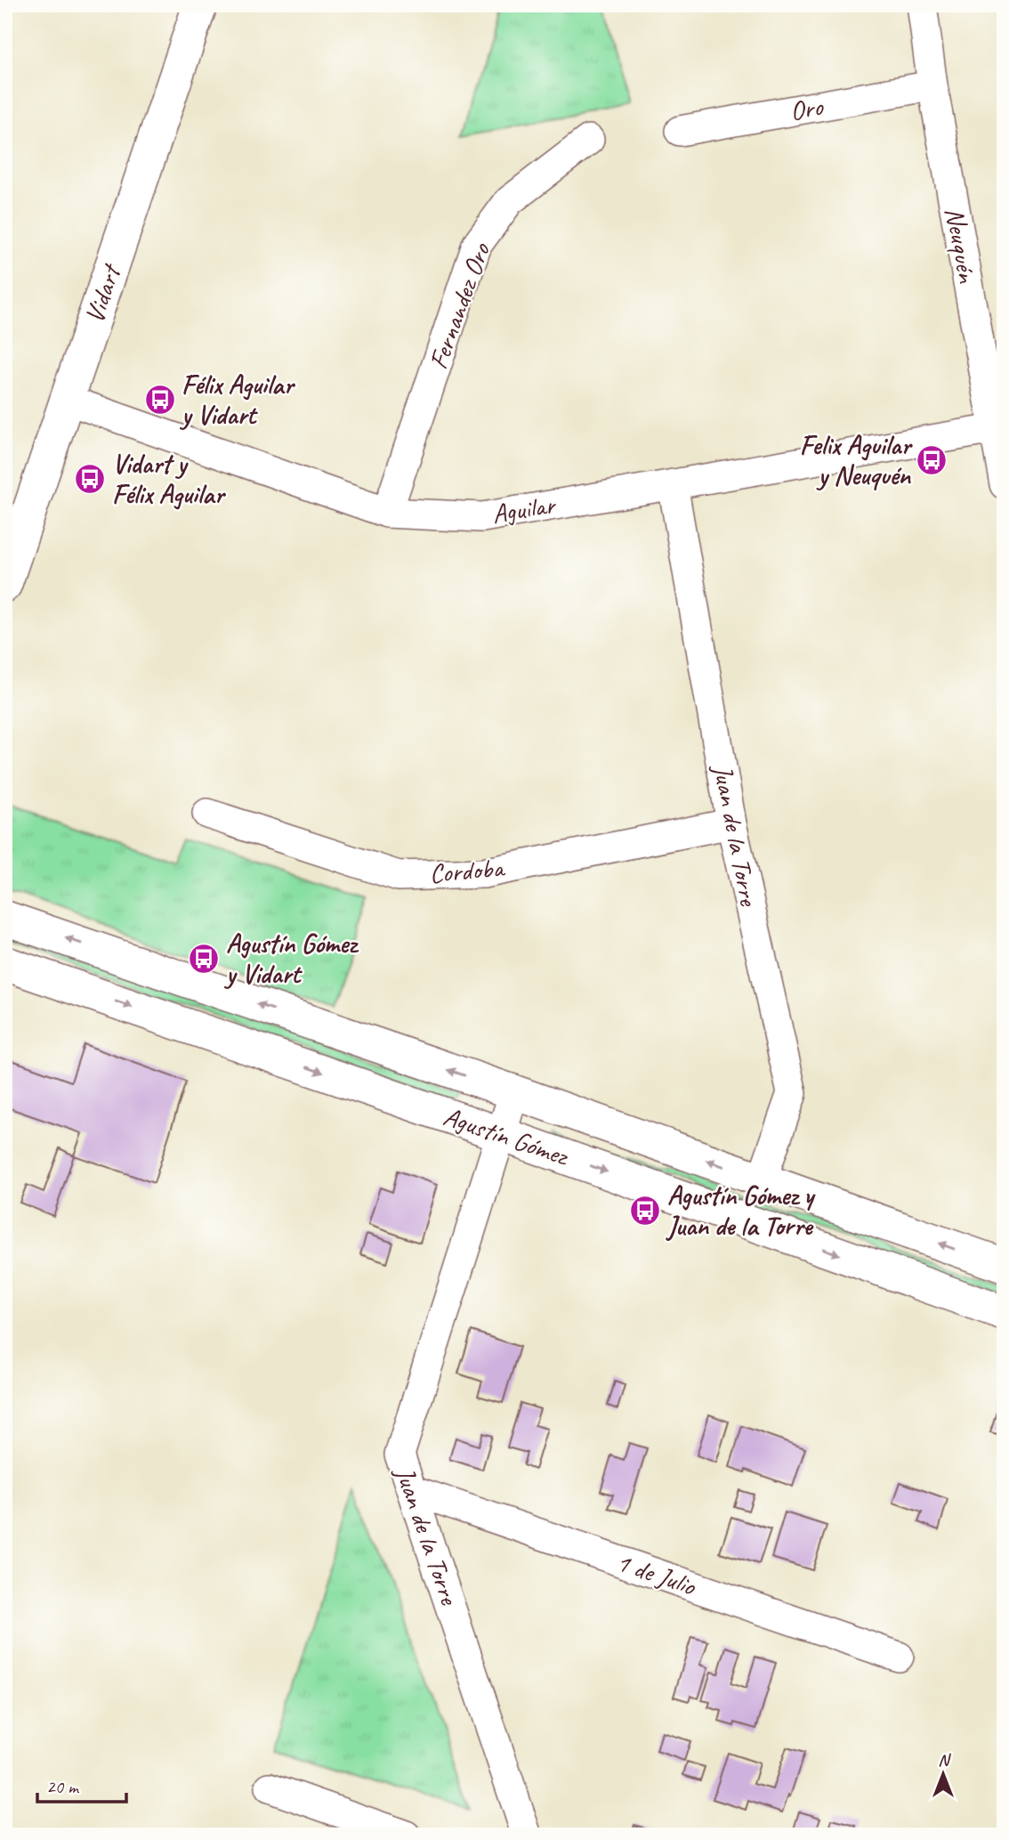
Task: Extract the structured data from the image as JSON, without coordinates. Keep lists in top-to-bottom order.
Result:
{
  "streets": {
    "main road": ["Vidart", "Agustín Gómez"],
    "street": [
      "Oro",
      "Neuquén",
      "Fernandez Oro",
      "Aguilar",
      "Juan de la Torre",
      "Cordoba",
      "1 de Julio"
    ]
  },
  "crossings": [
    ["Oro", "Neuquén"],
    ["Neuquén", "Aguilar"],
    ["Vidart", "Aguilar"],
    ["Fernandez Oro", "Aguilar"],
    ["Aguilar", "Juan de la Torre"],
    ["Juan de la Torre", "Cordoba"],
    ["Juan de la Torre", "Agustín Gómez"],
    ["Juan de la Torre", "1 de Julio"]
  ],
  "places": {
    "bus stop": [
      "Félix Aguilar y Vidart",
      "Felix Aguilar y Neuquén",
      "Vidart y Félix Aguilar",
      "Agustín Gómez y Vidart",
      "Agustín Gómez y Juan de la Torre"
    ]
  },
  "scale_bar": "20 m",
  "north": "top"
}
